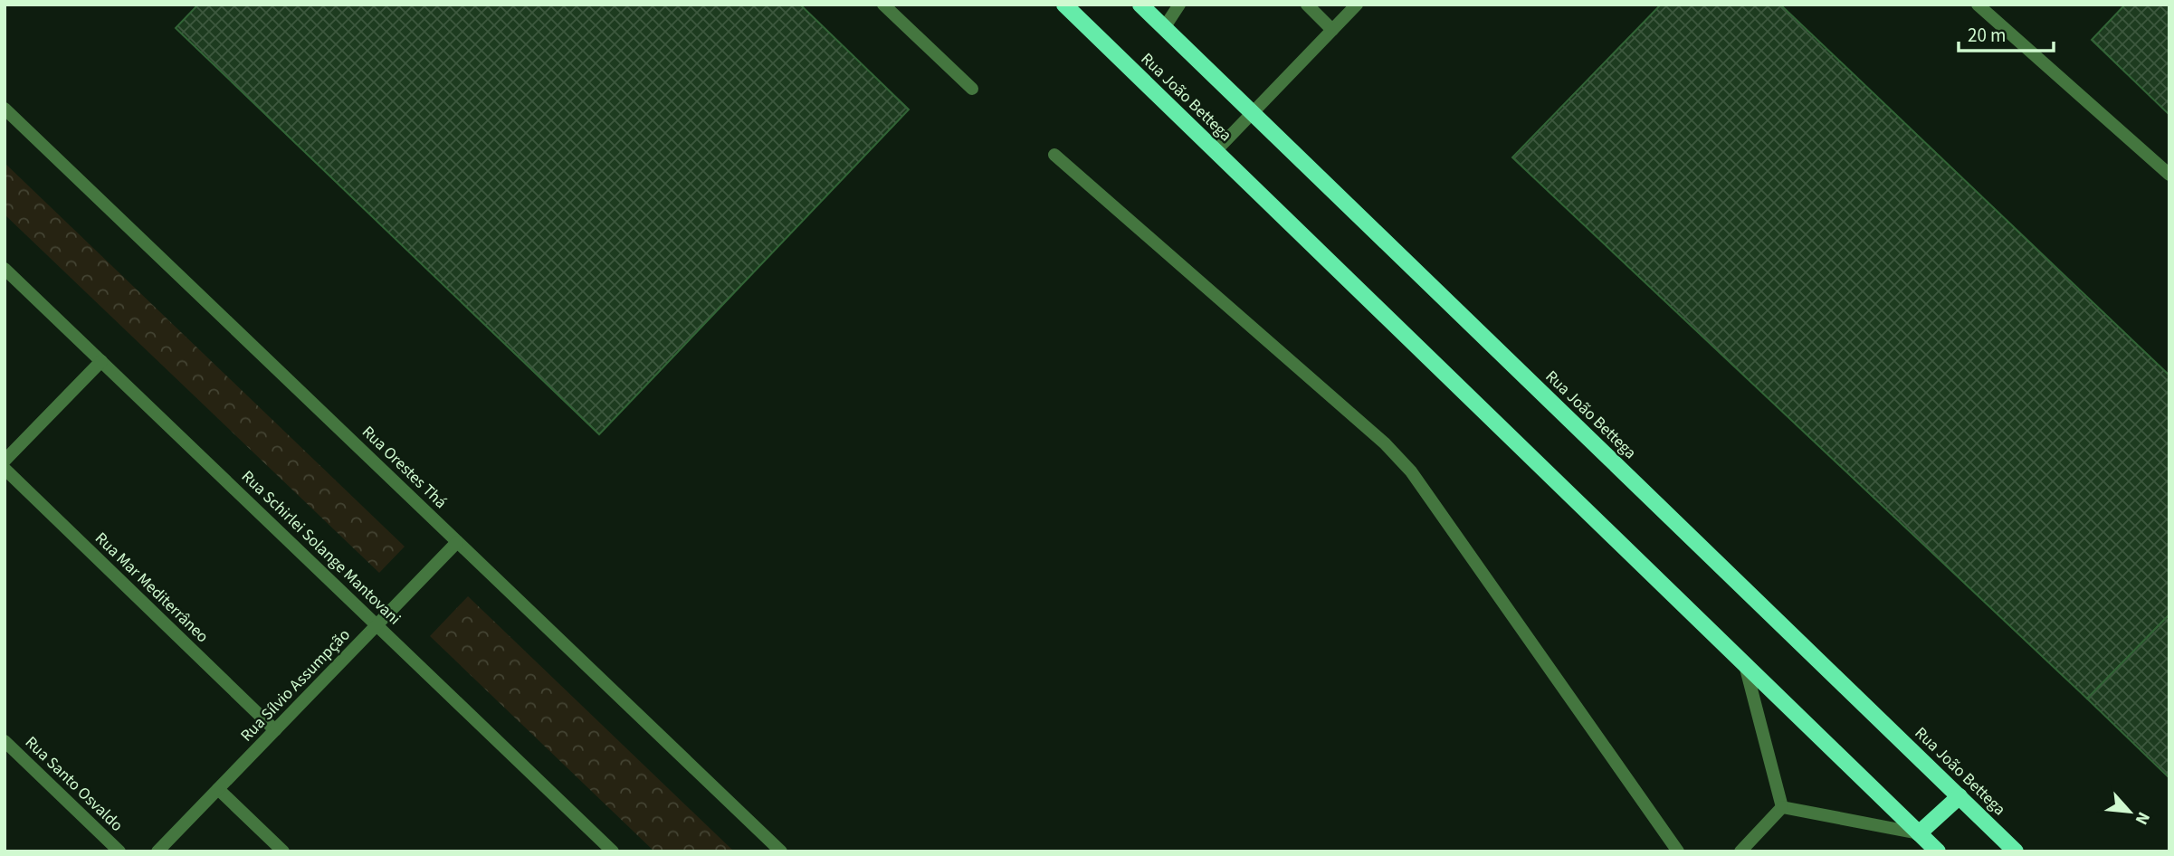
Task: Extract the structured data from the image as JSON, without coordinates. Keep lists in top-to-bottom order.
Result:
{
  "streets": {
    "main road": ["Rua João Bettega"],
    "street": [
      "Rua Orestes Thá",
      "Rua Schirlei Solange Mantovani",
      "Rua Mar Mediterrâneo",
      "Rua Sílvio Assumpção",
      "Rua Santo Osvaldo"
    ]
  },
  "crossings": [
    ["Rua Orestes Thá", "Rua Sílvio Assumpção"],
    ["Rua Schirlei Solange Mantovani", "Rua Sílvio Assumpção"],
    ["Rua Mar Mediterrâneo", "Rua Sílvio Assumpção"]
  ],
  "scale_bar": "20 m",
  "north": "bottom right"
}
